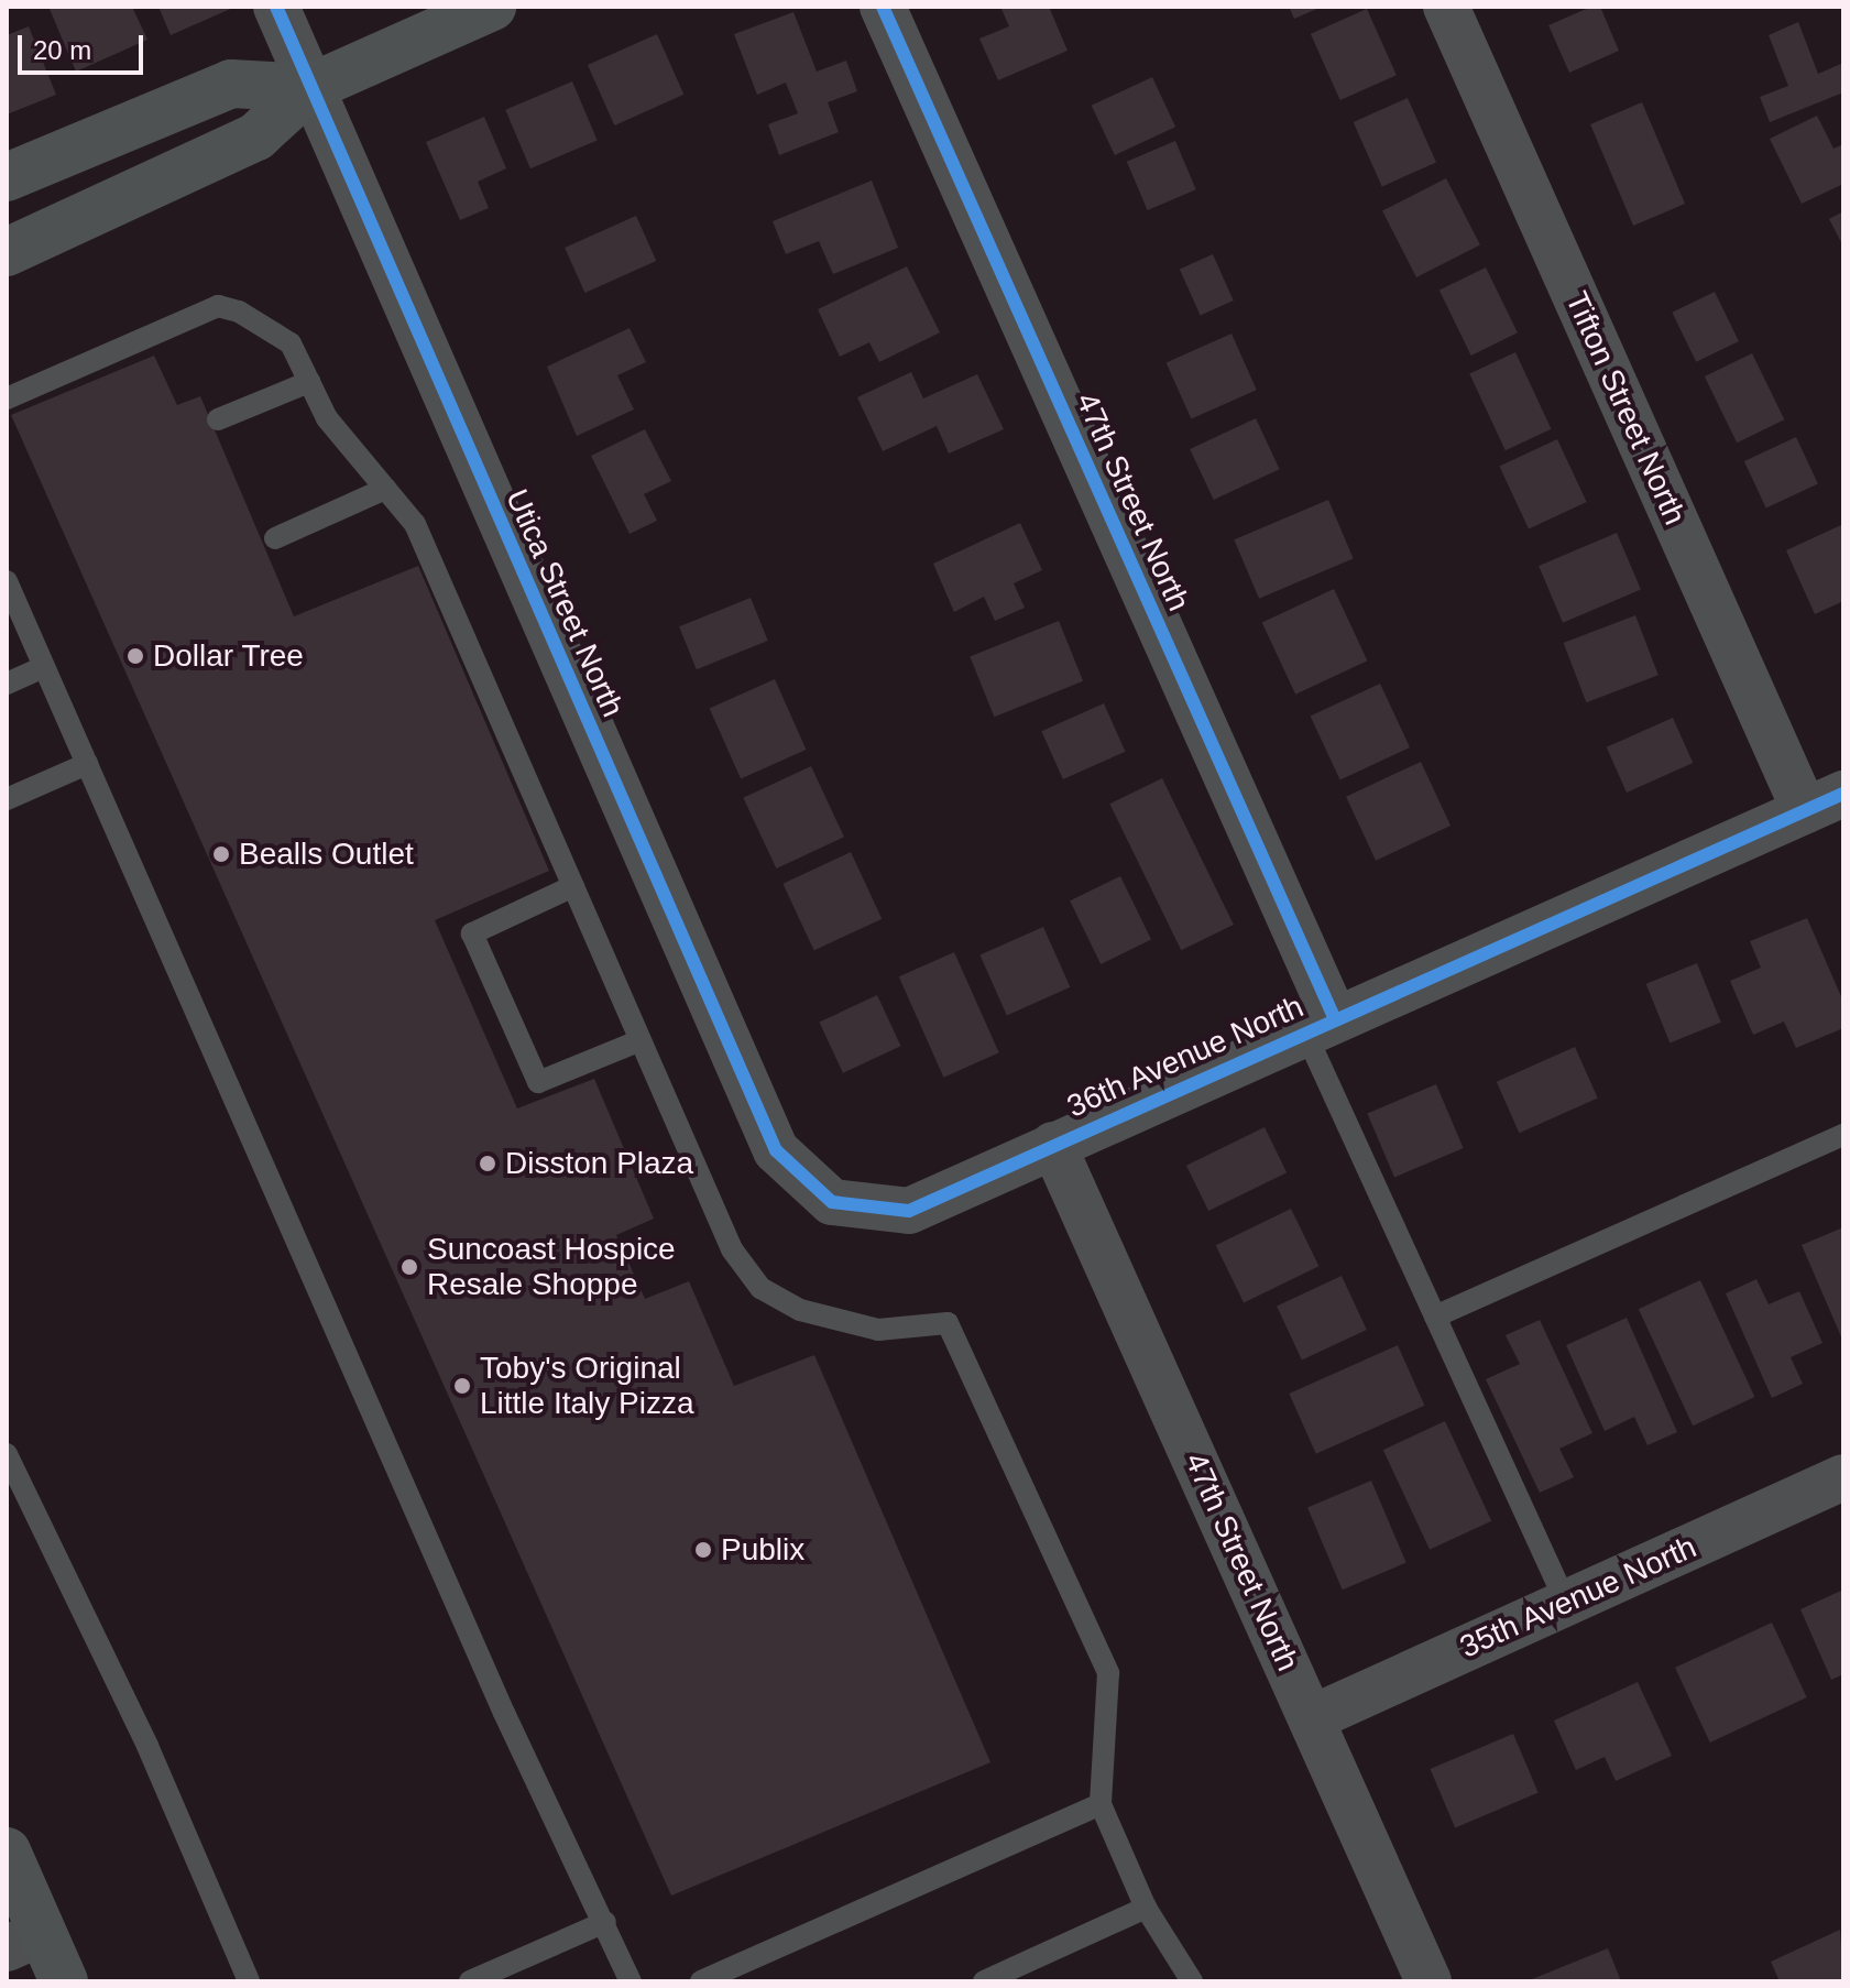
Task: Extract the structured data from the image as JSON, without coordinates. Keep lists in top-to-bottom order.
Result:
{
  "streets": {
    "street": [
      "Tifton Street North",
      "47th Street North",
      "Utica Street North",
      "36th Avenue North",
      "35th Avenue North"
    ]
  },
  "crossings": [
    ["Tifton Street North", "36th Avenue North"],
    ["47th Street North", "36th Avenue North"],
    ["47th Street North", "35th Avenue North"],
    ["Utica Street North", "36th Avenue North"]
  ],
  "places": [
    "Dollar Tree",
    "Bealls Outlet",
    "Disston Plaza",
    "Suncoast Hospice Resale Shoppe",
    "Toby's Original Little Italy Pizza",
    "Publix"
  ],
  "scale_bar": "20 m"
}
